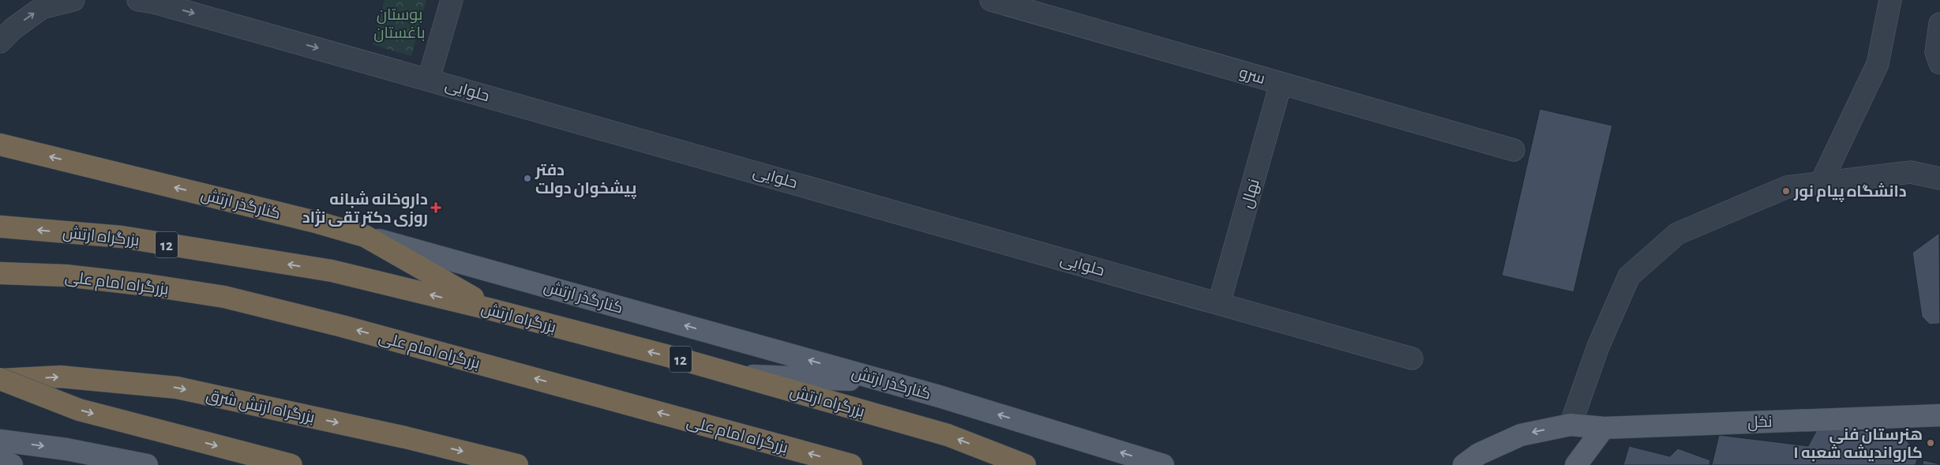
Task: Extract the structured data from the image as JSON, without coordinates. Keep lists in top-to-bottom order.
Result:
{
  "streets": {
    "highway": [
      "کنارگذر ارتش",
      "بزرگراه ارتش",
      "12",
      "بزرگراه امام علی",
      "بزرگراه ارتش شرق"
    ],
    "main road": ["نخل"],
    "street": ["سرو", "حلوایی", "نهال"]
  },
  "crossings": [
    ["سرو", "نهال"],
    ["حلوایی", "نهال"]
  ],
  "one_way": ["کنارگذر ارتش"],
  "parks": ["بوستان باغستان"],
  "places": {
    "other": ["دفتر پیشخوان دولت", "دانشگاه پیام نور", "هنرستان فنی کارواندیشه شعبه ۱"],
    "health": ["داروخانه شبانه روزی دکتر تقی نژاد"]
  }
}
